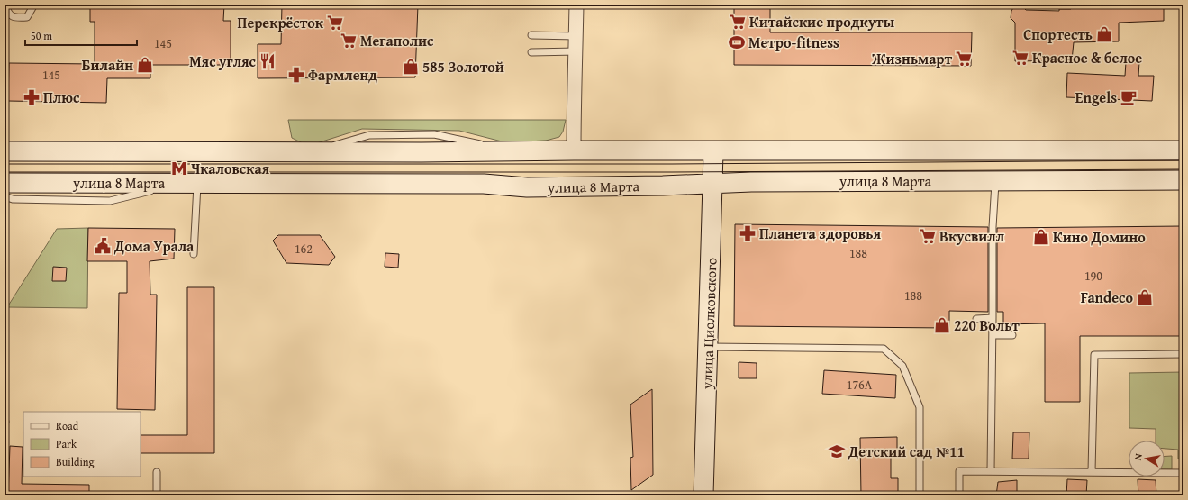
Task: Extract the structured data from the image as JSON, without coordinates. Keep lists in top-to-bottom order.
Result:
{
  "streets": {
    "main road": ["улица 8 Марта", "улица Циолковского"]
  },
  "crossings": [
    ["улица 8 Марта", "улица Циолковского"]
  ],
  "places": {
    "supermarket": [
      "Китайские продкуты",
      "Перекрёсток",
      "Мегаполис",
      "Красное & белое",
      "Жизньмарт",
      "Вкусвилл"
    ],
    "shop": [
      "Спортесть",
      "Билайн",
      "585 Золотой",
      "Кино Домино",
      "Fandeco",
      "220 Вольт"
    ],
    "sports": ["Метро-fitness"],
    "restaurant": ["Мяс угляс"],
    "pharmacy": ["Фармленд", "Плюс", "Планета здоровья"],
    "cafe": ["Engels"],
    "metro station": ["Чкаловская"],
    "public building": ["Дома Урала"],
    "school or university": ["Детский сад №11"]
  },
  "house_numbers": [
    "145",
    "145",
    "162",
    "188",
    "190",
    "188",
    "176А"
  ],
  "legend": ["Road", "Park", "Building"],
  "scale_bar": "50 m",
  "north": "left"
}
